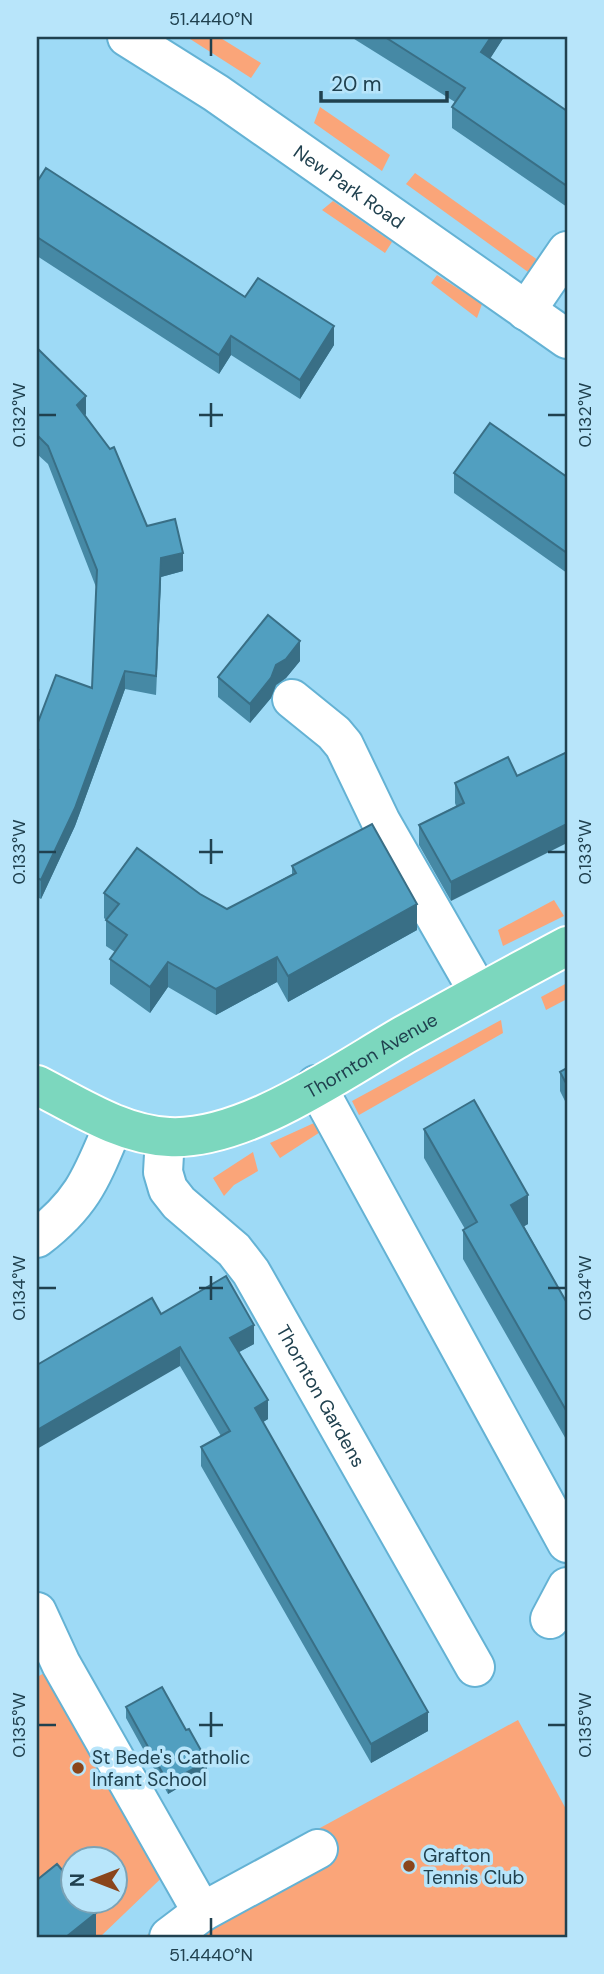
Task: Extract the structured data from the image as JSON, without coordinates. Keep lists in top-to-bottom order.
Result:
{
  "streets": {
    "main road": ["Thornton Avenue"],
    "street": ["New Park Road", "Thornton Gardens"]
  },
  "crossings": [
    ["Thornton Avenue", "Thornton Gardens"]
  ],
  "places": ["St Bede's Catholic Infant School", "Grafton Tennis Club"],
  "scale_bar": "20 m",
  "north": "left",
  "coordinates": [
    "51.4440°N",
    "0.132°W",
    "0.133°W",
    "0.134°W",
    "0.135°W"
  ]
}
